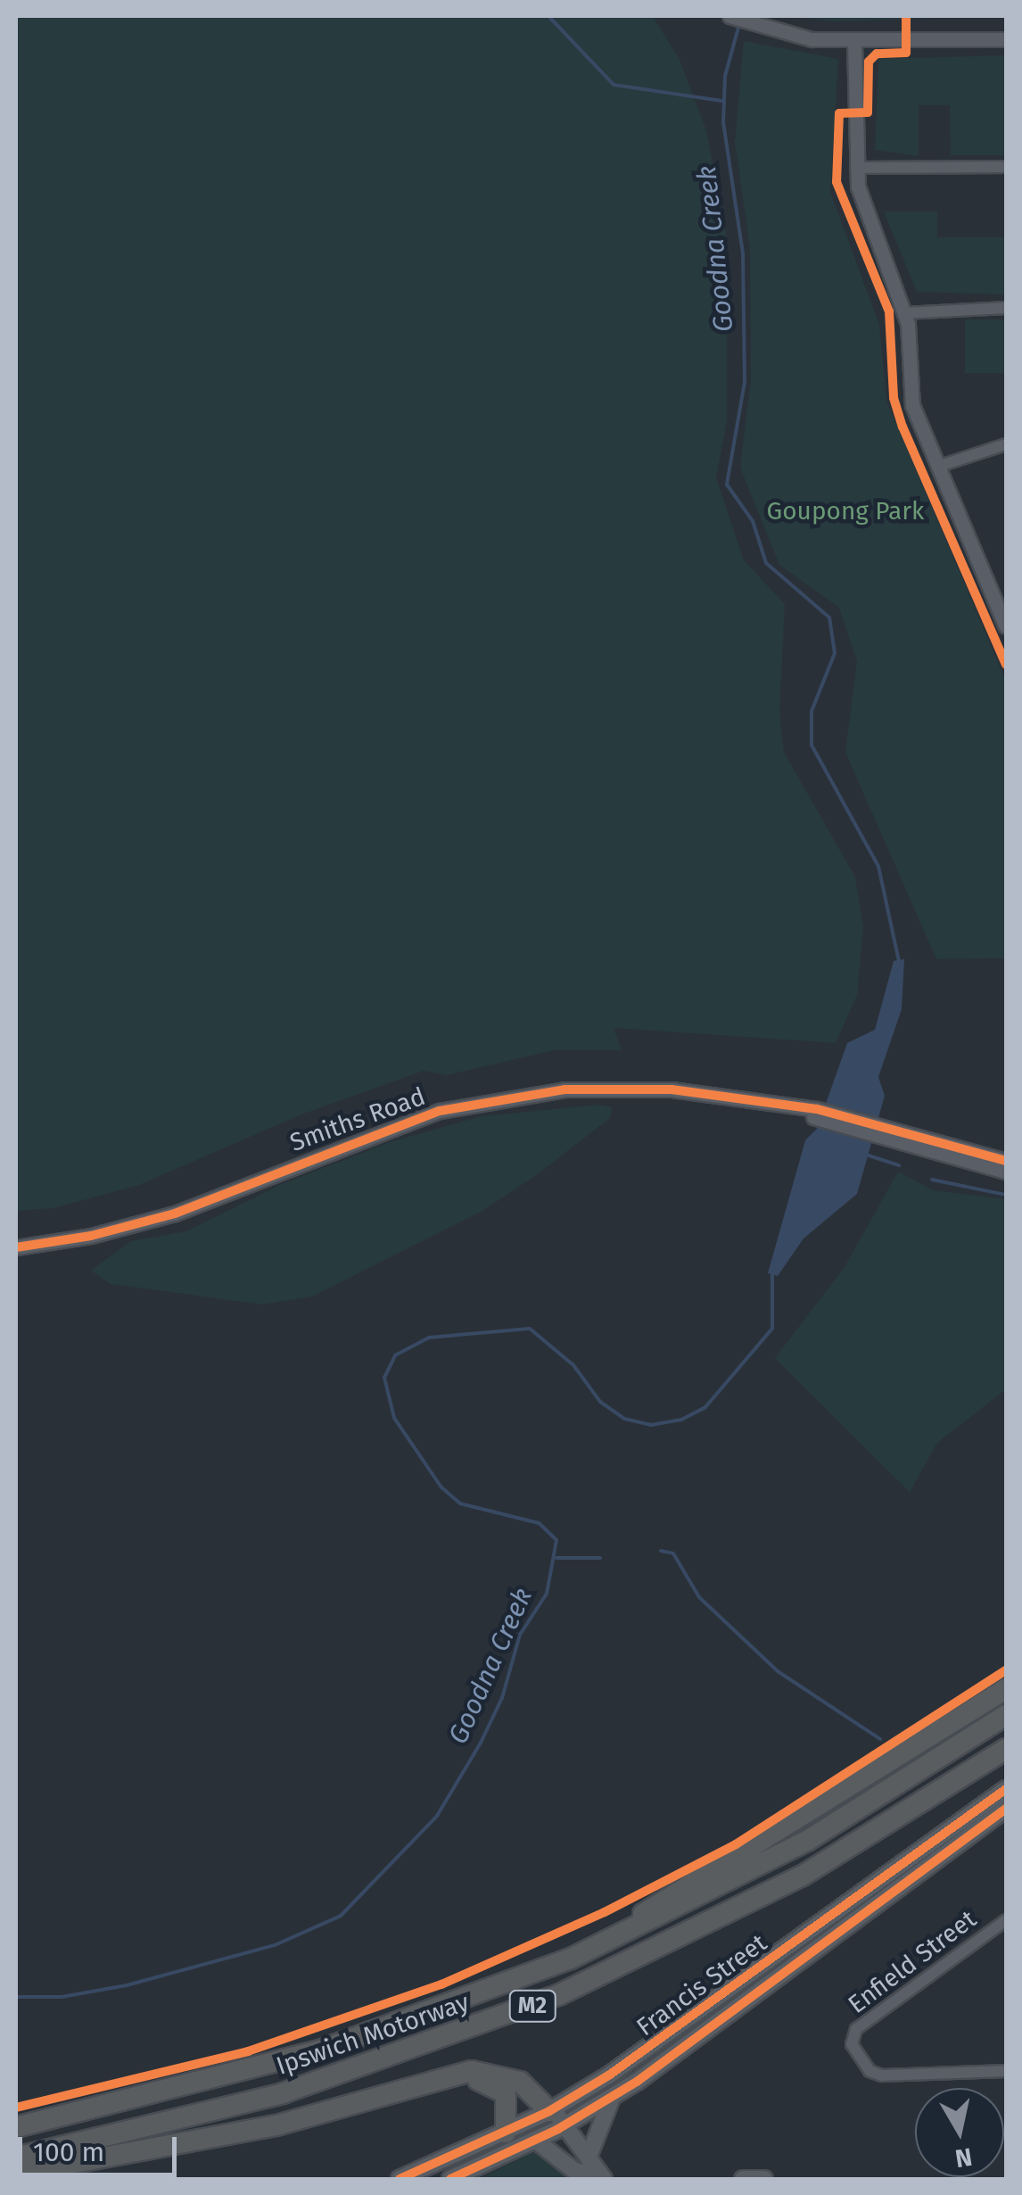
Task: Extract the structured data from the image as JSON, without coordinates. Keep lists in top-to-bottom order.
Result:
{
  "streets": {
    "highway": ["M2", "Ipswich Motorway"],
    "main road": ["Francis Street"],
    "street": ["Smiths Road", "Enfield Street"]
  },
  "water": ["Goodna Creek"],
  "parks": ["Goupong Park"],
  "scale_bar": "100 m",
  "north": "bottom"
}
